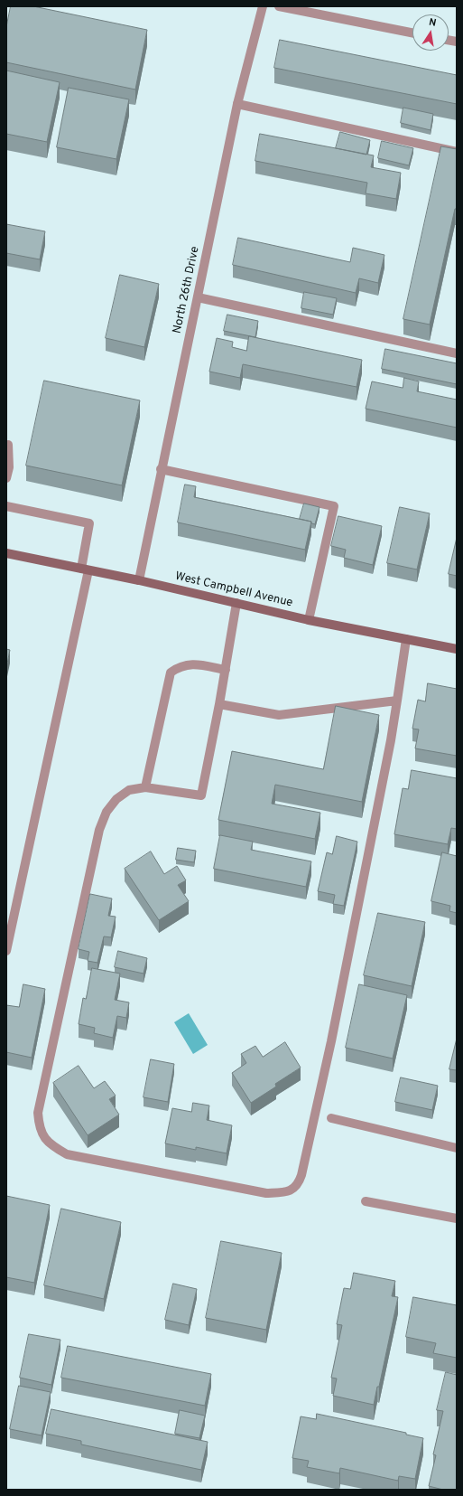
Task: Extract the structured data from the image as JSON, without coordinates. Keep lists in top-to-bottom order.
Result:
{
  "streets": {
    "street": ["North 26th Drive", "West Campbell Avenue"]
  },
  "crossings": [
    ["North 26th Drive", "West Campbell Avenue"]
  ],
  "north": "top"
}
